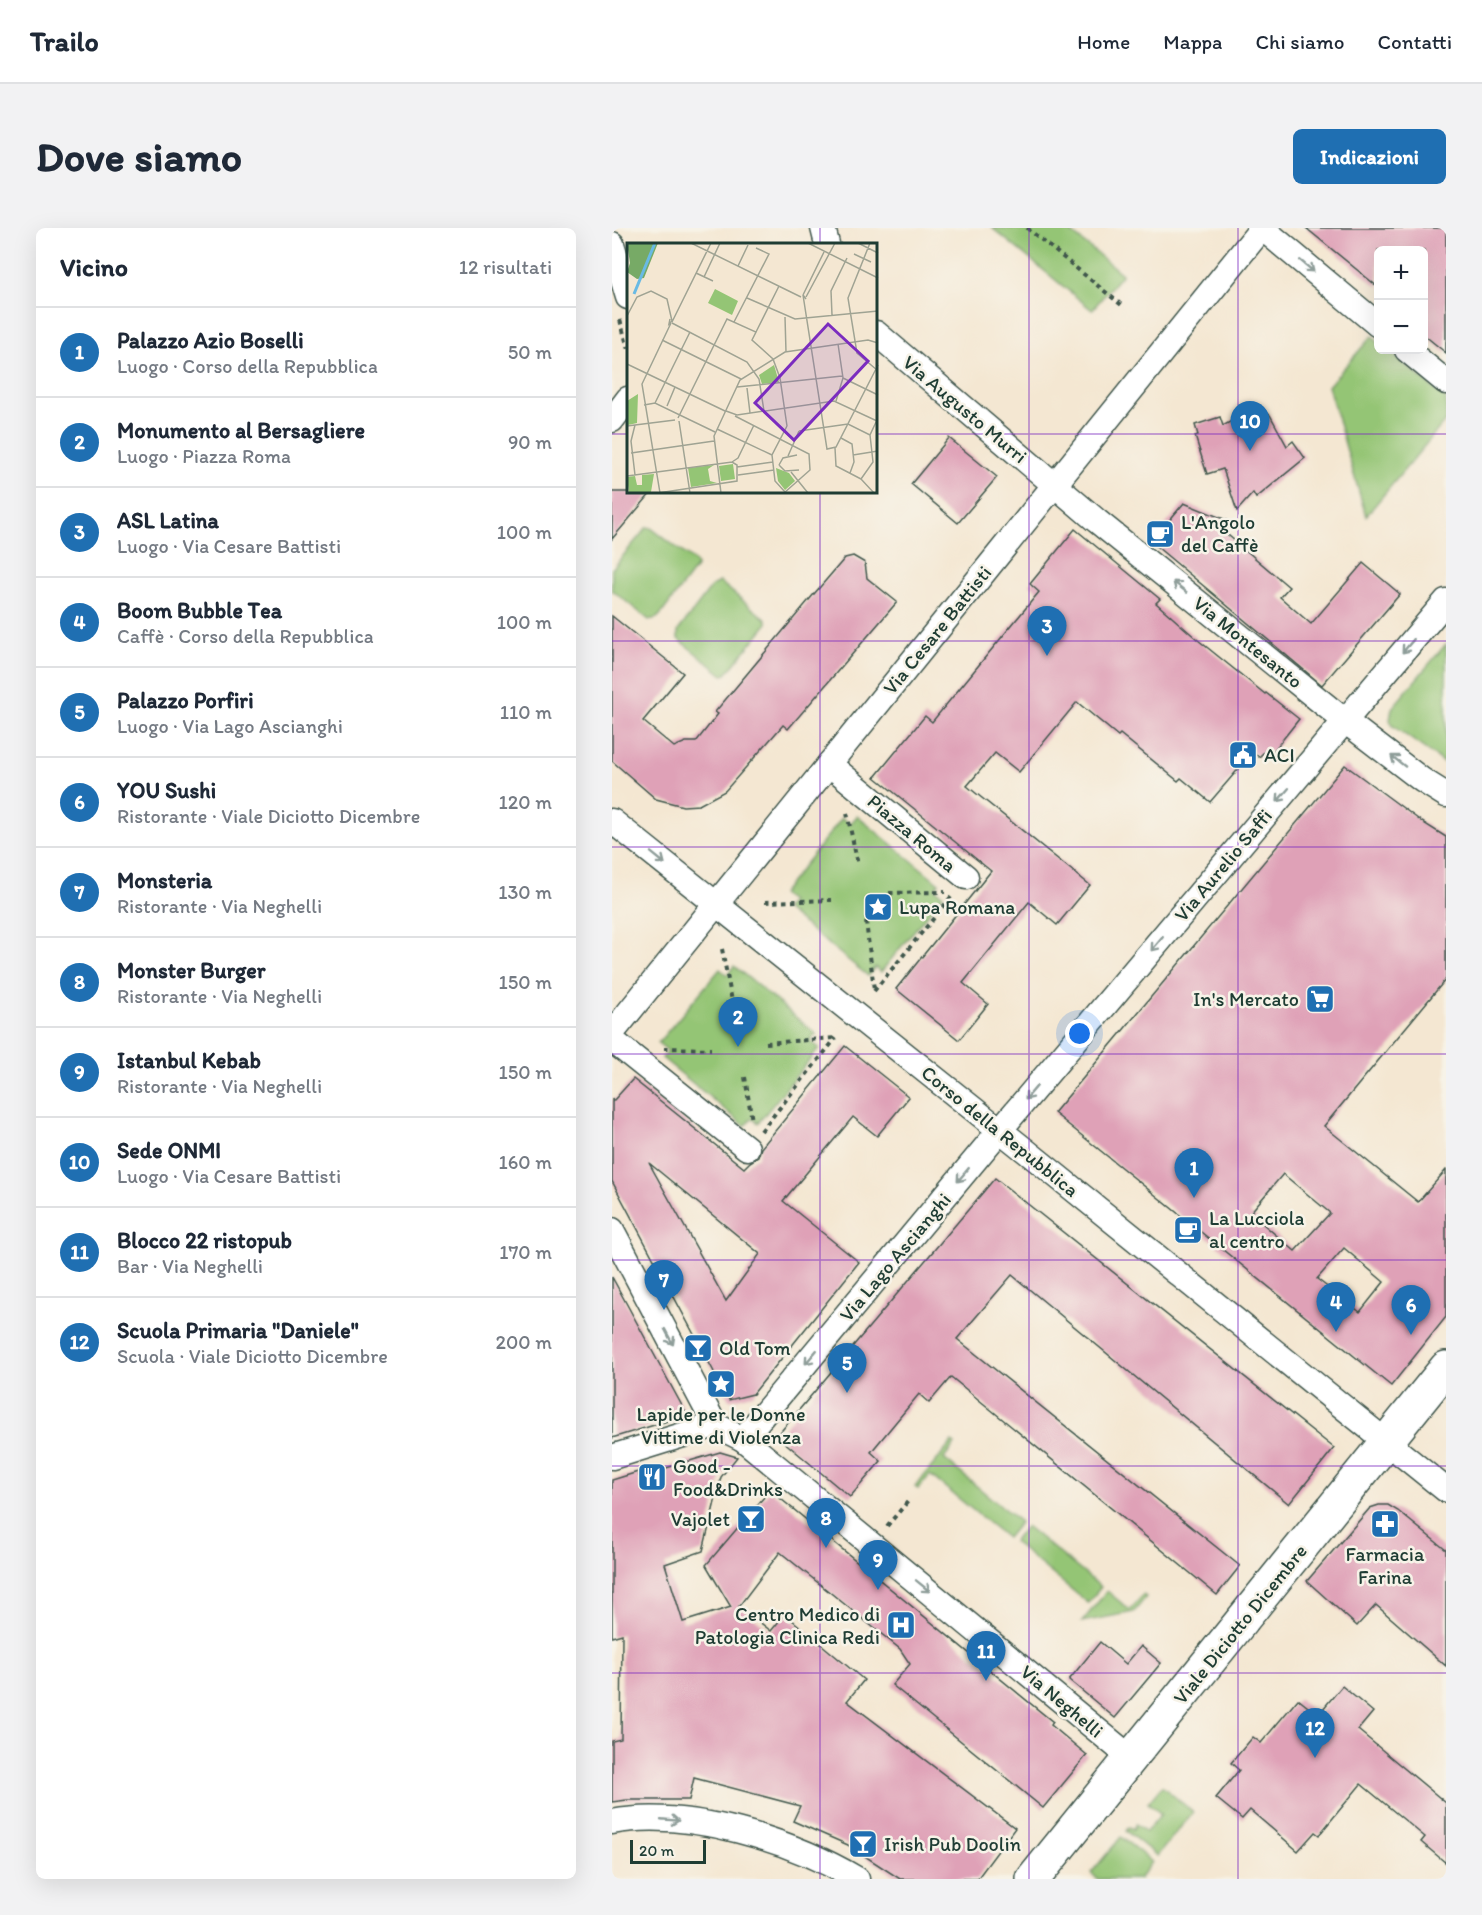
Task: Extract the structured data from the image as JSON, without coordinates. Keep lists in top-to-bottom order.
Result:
{
  "streets": {
    "main road": ["Viale Diciotto Dicembre"],
    "street": [
      "Via Augusto Murri",
      "Via Cesare Battisti",
      "Via Montesanto",
      "Piazza Roma",
      "Via Aurelio Saffi",
      "Corso della Repubblica",
      "Via Lago Ascianghi",
      "Via Neghelli"
    ]
  },
  "crossings": [
    ["Via Augusto Murri", "Via Cesare Battisti"],
    ["Via Augusto Murri", "Via Montesanto"],
    ["Via Cesare Battisti", "Via Montesanto"],
    ["Via Cesare Battisti", "Piazza Roma"],
    ["Via Cesare Battisti", "Corso della Repubblica"],
    ["Via Montesanto", "Via Aurelio Saffi"],
    ["Via Aurelio Saffi", "Corso della Repubblica"],
    ["Via Aurelio Saffi", "Via Lago Ascianghi"],
    ["Corso della Repubblica", "Via Lago Ascianghi"],
    ["Corso della Repubblica", "Viale Diciotto Dicembre"],
    ["Via Lago Ascianghi", "Via Neghelli"],
    ["Viale Diciotto Dicembre", "Via Neghelli"]
  ],
  "one_way": [
    "Via Montesanto",
    "Via Aurelio Saffi",
    "Via Lago Ascianghi",
    "Via Neghelli"
  ],
  "places": {
    "cafe": ["L'Angolo del Caffè", "La Lucciola al centro"],
    "public building": ["ACI"],
    "place": ["Lupa Romana", "Lapide per le Donne Vittime di Violenza"],
    "supermarket": ["In's Mercato"],
    "bar": ["Old Tom", "Vajolet", "Irish Pub Doolin"],
    "restaurant": ["Good - Food&Drinks"],
    "pharmacy": ["Farmacia Farina"],
    "hospital": ["Centro Medico di Patologia Clinica Redi"]
  },
  "scale_bar": "20 m",
  "page": {
    "header": "Trailo",
    "nav": [
      "Home",
      "Mappa",
      "Chi siamo",
      "Contatti"
    ],
    "buttons": "Indicazioni",
    "title": "Dove siamo",
    "heading": ["Vicino", "12 risultati"],
    "map_buttons": ["+", "−"],
    "list": [
      {
        "mark": "1",
        "name": "Palazzo Azio Boselli",
        "note": "Luogo · Corso della Repubblica",
        "value": "50 m"
      },
      {
        "mark": "2",
        "name": "Monumento al Bersagliere",
        "note": "Luogo · Piazza Roma",
        "value": "90 m"
      },
      {
        "mark": "3",
        "name": "ASL Latina",
        "note": "Luogo · Via Cesare Battisti",
        "value": "100 m"
      },
      {
        "mark": "4",
        "name": "Boom Bubble Tea",
        "note": "Caffè · Corso della Repubblica",
        "value": "100 m"
      },
      {
        "mark": "5",
        "name": "Palazzo Porfiri",
        "note": "Luogo · Via Lago Ascianghi",
        "value": "110 m"
      },
      {
        "mark": "6",
        "name": "YOU Sushi",
        "note": "Ristorante · Viale Diciotto Dicembre",
        "value": "120 m"
      },
      {
        "mark": "7",
        "name": "Monsteria",
        "note": "Ristorante · Via Neghelli",
        "value": "130 m"
      },
      {
        "mark": "8",
        "name": "Monster Burger",
        "note": "Ristorante · Via Neghelli",
        "value": "150 m"
      },
      {
        "mark": "9",
        "name": "Istanbul Kebab",
        "note": "Ristorante · Via Neghelli",
        "value": "150 m"
      },
      {
        "mark": "10",
        "name": "Sede ONMI",
        "note": "Luogo · Via Cesare Battisti",
        "value": "160 m"
      },
      {
        "mark": "11",
        "name": "Blocco 22 ristopub",
        "note": "Bar · Via Neghelli",
        "value": "170 m"
      },
      {
        "mark": "12",
        "name": "Scuola Primaria \"Daniele\"",
        "note": "Scuola · Viale Diciotto Dicembre",
        "value": "200 m"
      }
    ],
    "pins": [
      "10",
      "3",
      "2",
      "1",
      "7",
      "4",
      "6",
      "5",
      "8",
      "9",
      "11",
      "12"
    ],
    "scale": "20 m"
  }
}
